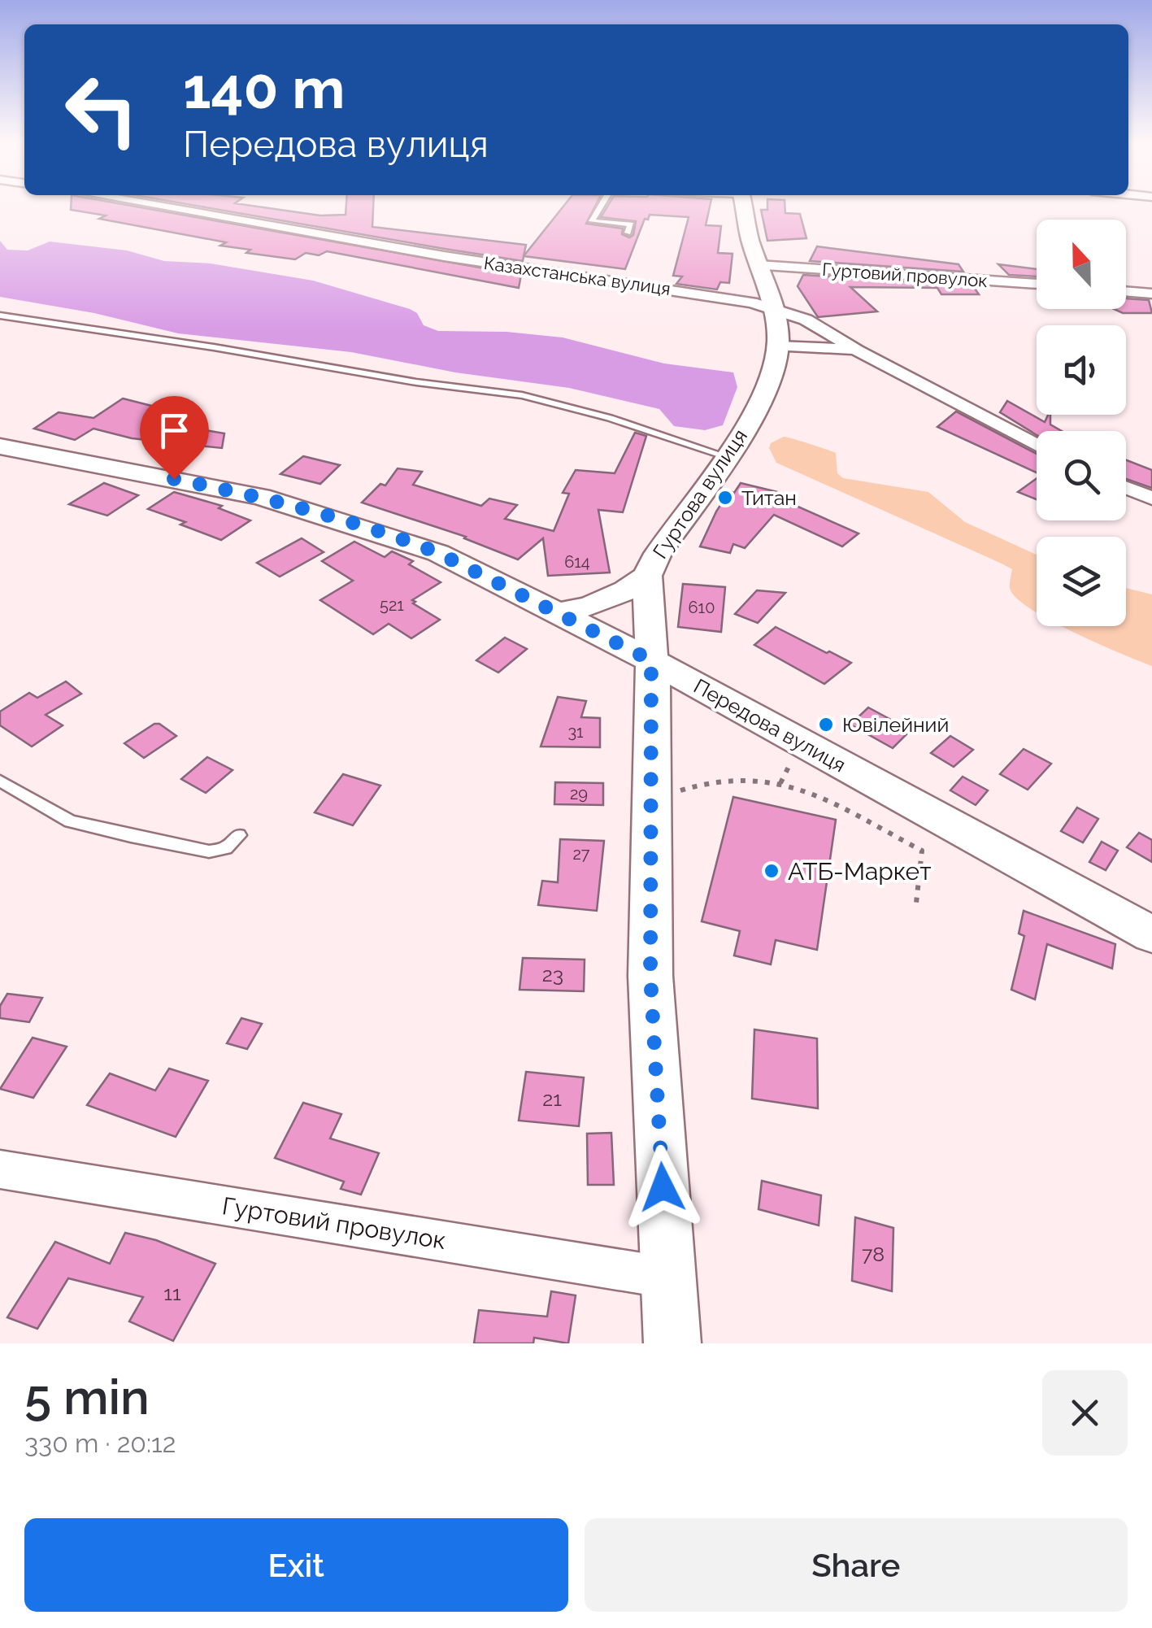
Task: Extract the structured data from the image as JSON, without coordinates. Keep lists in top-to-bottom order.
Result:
{
  "streets": {
    "street": [
      "Гуртовий провулок",
      "Казахстанська вулиця",
      "Гуртова вулиця",
      "Передова вулиця"
    ]
  },
  "crossings": [
    ["Гуртовий провулок", "Гуртова вулиця"],
    ["Казахстанська вулиця", "Гуртова вулиця"],
    ["Гуртова вулиця", "Передова вулиця"]
  ],
  "places": ["Титан", "Ювілейний", "АТБ-Маркет"],
  "house_numbers": [
    "614",
    "521",
    "610",
    "31",
    "29",
    "27",
    "23",
    "21",
    "78",
    "11"
  ],
  "north": "top",
  "page": {
    "turn": ["140 m", "Передова вулиця"],
    "heading": ["5 min", "330 m · 20:12"],
    "buttons": ["Exit", "Share"]
  }
}
